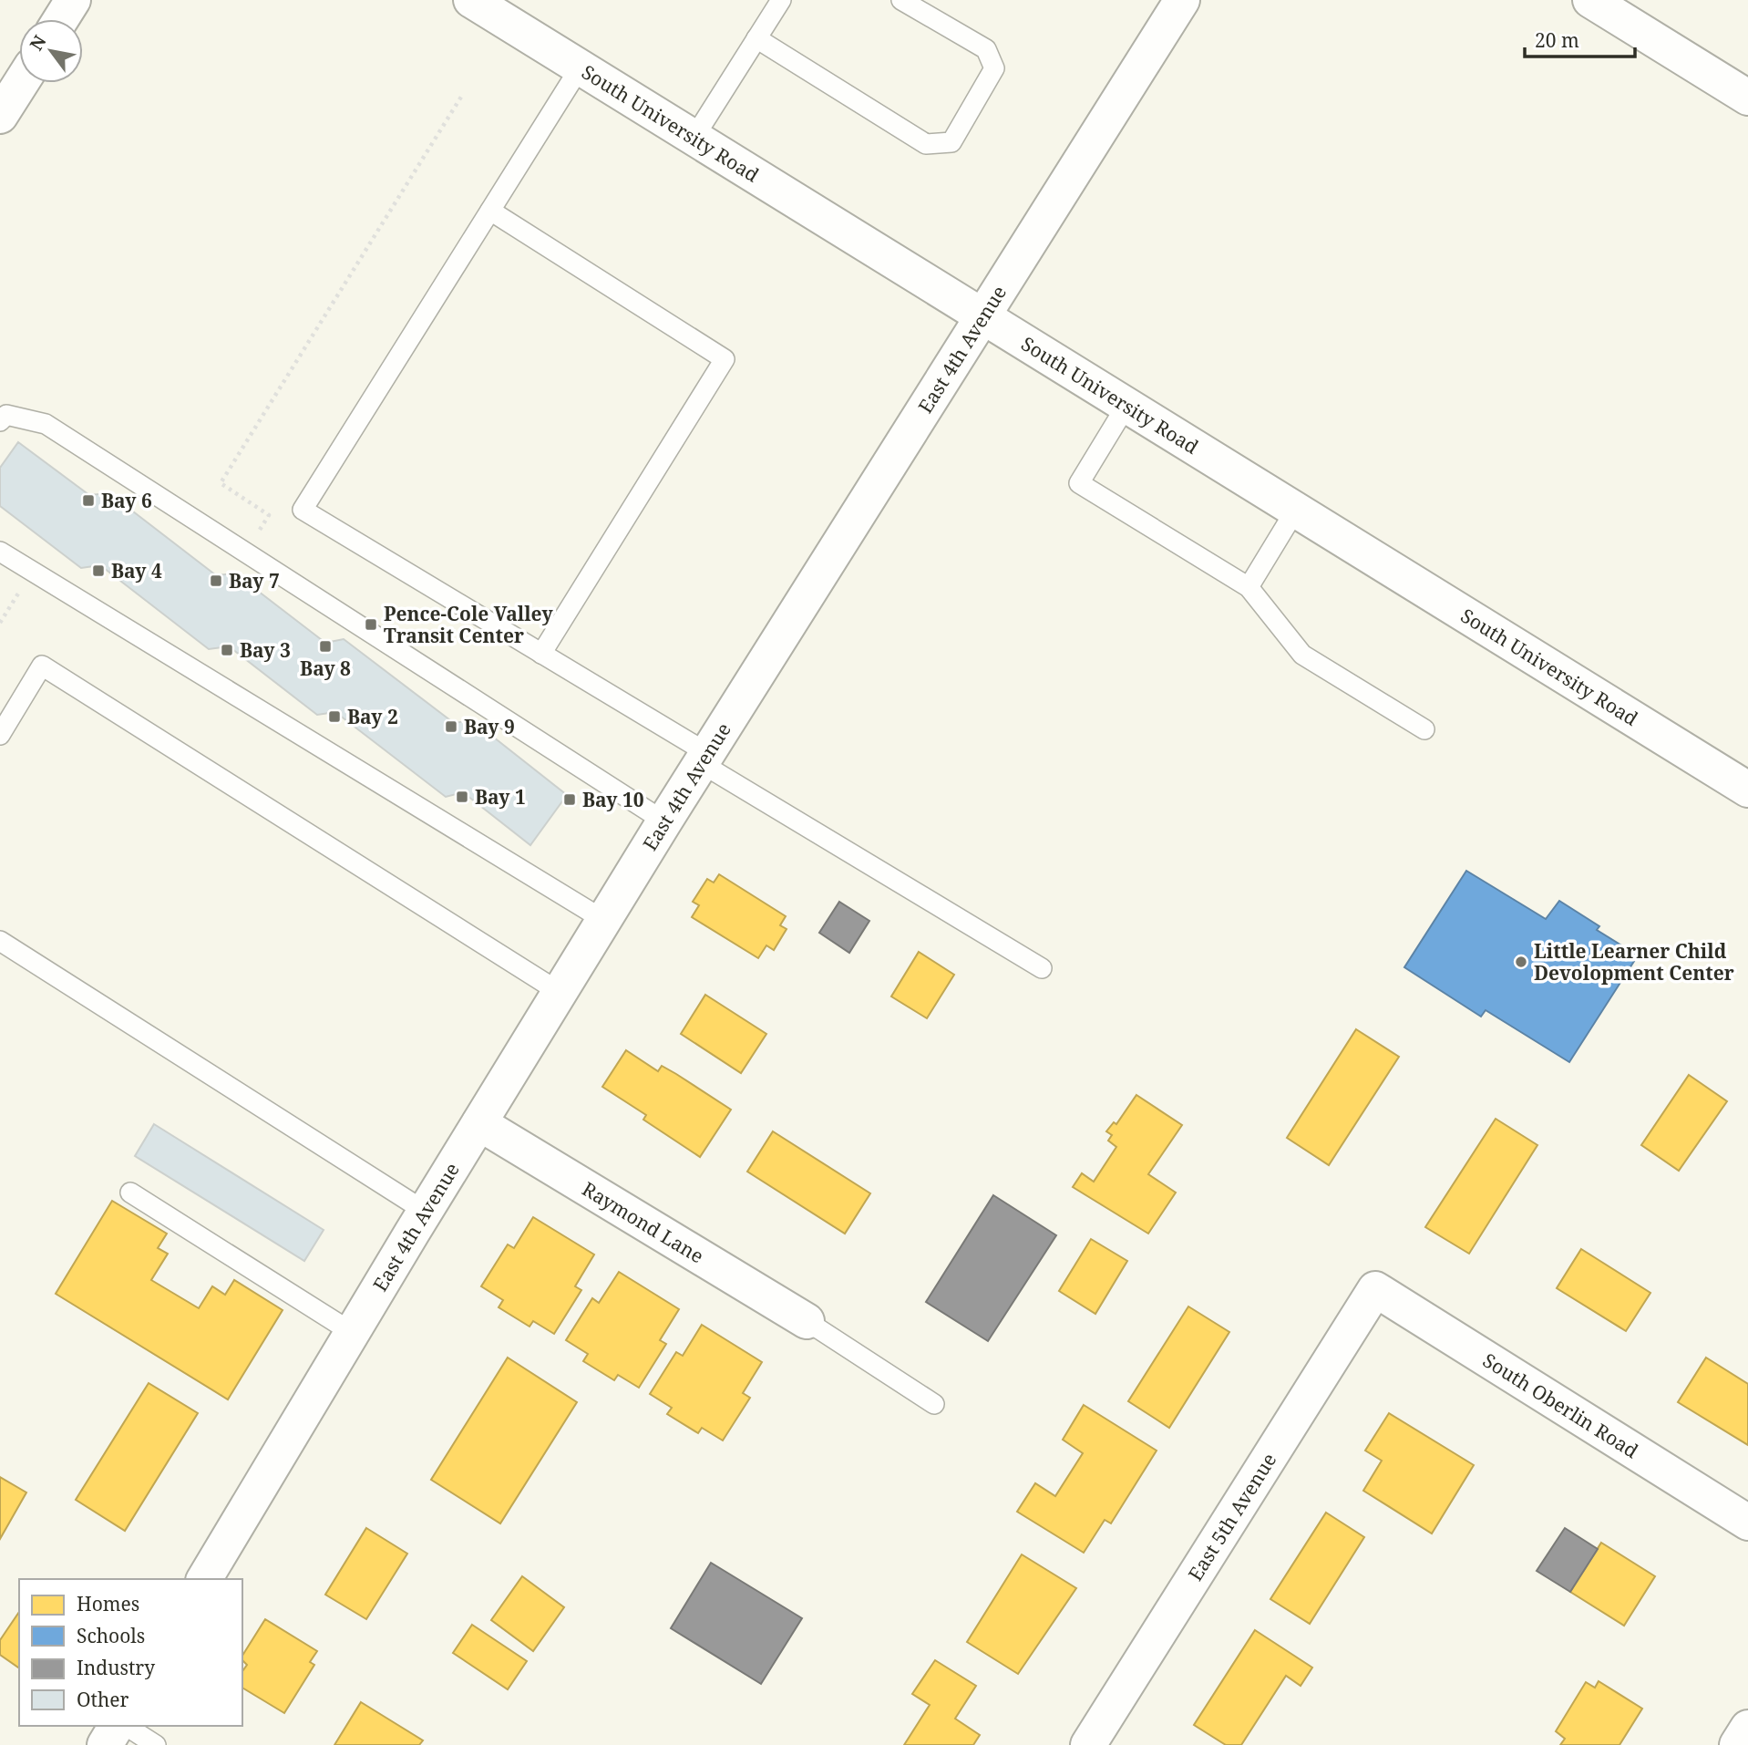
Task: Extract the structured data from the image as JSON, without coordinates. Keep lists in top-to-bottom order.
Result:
{
  "streets": {
    "street": [
      "South University Road",
      "East 4th Avenue",
      "Raymond Lane",
      "South Oberlin Road",
      "East 5th Avenue"
    ]
  },
  "crossings": [
    ["South University Road", "East 4th Avenue"],
    ["East 4th Avenue", "Raymond Lane"],
    ["South Oberlin Road", "East 5th Avenue"]
  ],
  "places": {
    "transit": [
      "Bay 6",
      "Bay 4",
      "Bay 7",
      "Pence-Cole Valley Transit Center",
      "Bay 8",
      "Bay 3",
      "Bay 2",
      "Bay 9",
      "Bay 1",
      "Bay 10"
    ],
    "other": ["Little Learner Child Devolopment Center"]
  },
  "legend": [
    "Homes",
    "Schools",
    "Industry",
    "Other"
  ],
  "scale_bar": "20 m",
  "north": "top left"
}
